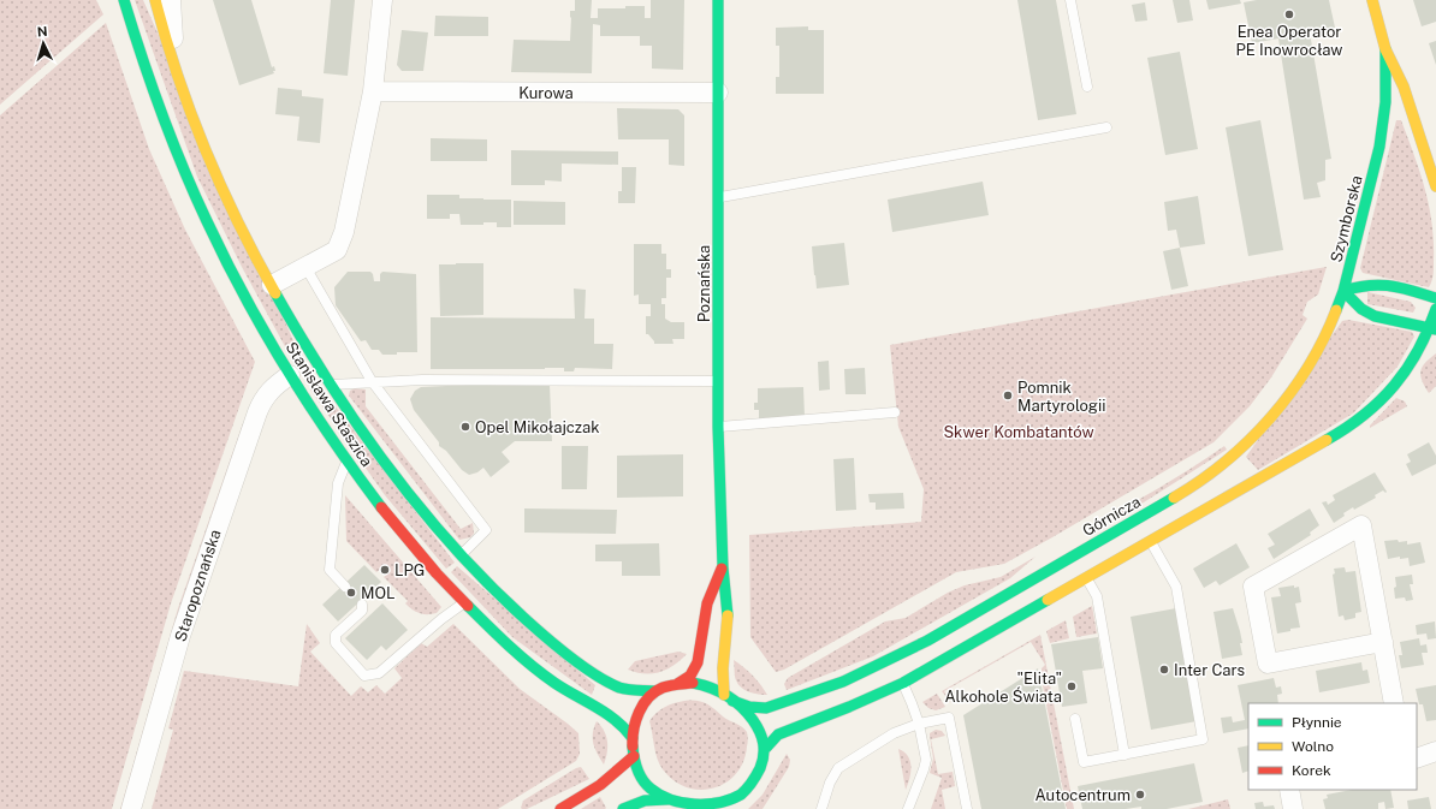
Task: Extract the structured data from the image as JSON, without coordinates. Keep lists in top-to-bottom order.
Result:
{
  "streets": {
    "street": [
      "Kurowa",
      "Szymborska",
      "Poznańska",
      "Stanisława Staszica",
      "Górnicza",
      "Staropoznańska"
    ]
  },
  "crossings": [
    ["Kurowa", "Poznańska"],
    ["Szymborska", "Górnicza"],
    ["Poznańska", "Stanisława Staszica"],
    ["Poznańska", "Górnicza"],
    ["Stanisława Staszica", "Górnicza"],
    ["Stanisława Staszica", "Staropoznańska"]
  ],
  "parks": ["Skwer Kombatantów"],
  "places": [
    "Enea Operator PE Inowrocław",
    "Pomnik Martyrologii",
    "Opel Mikołajczak",
    "LPG",
    "MOL",
    "Inter Cars",
    "\"Elita\" Alkohole Świata",
    "Autocentrum"
  ],
  "legend": ["Płynnie", "Wolno", "Korek"],
  "north": "top"
}
